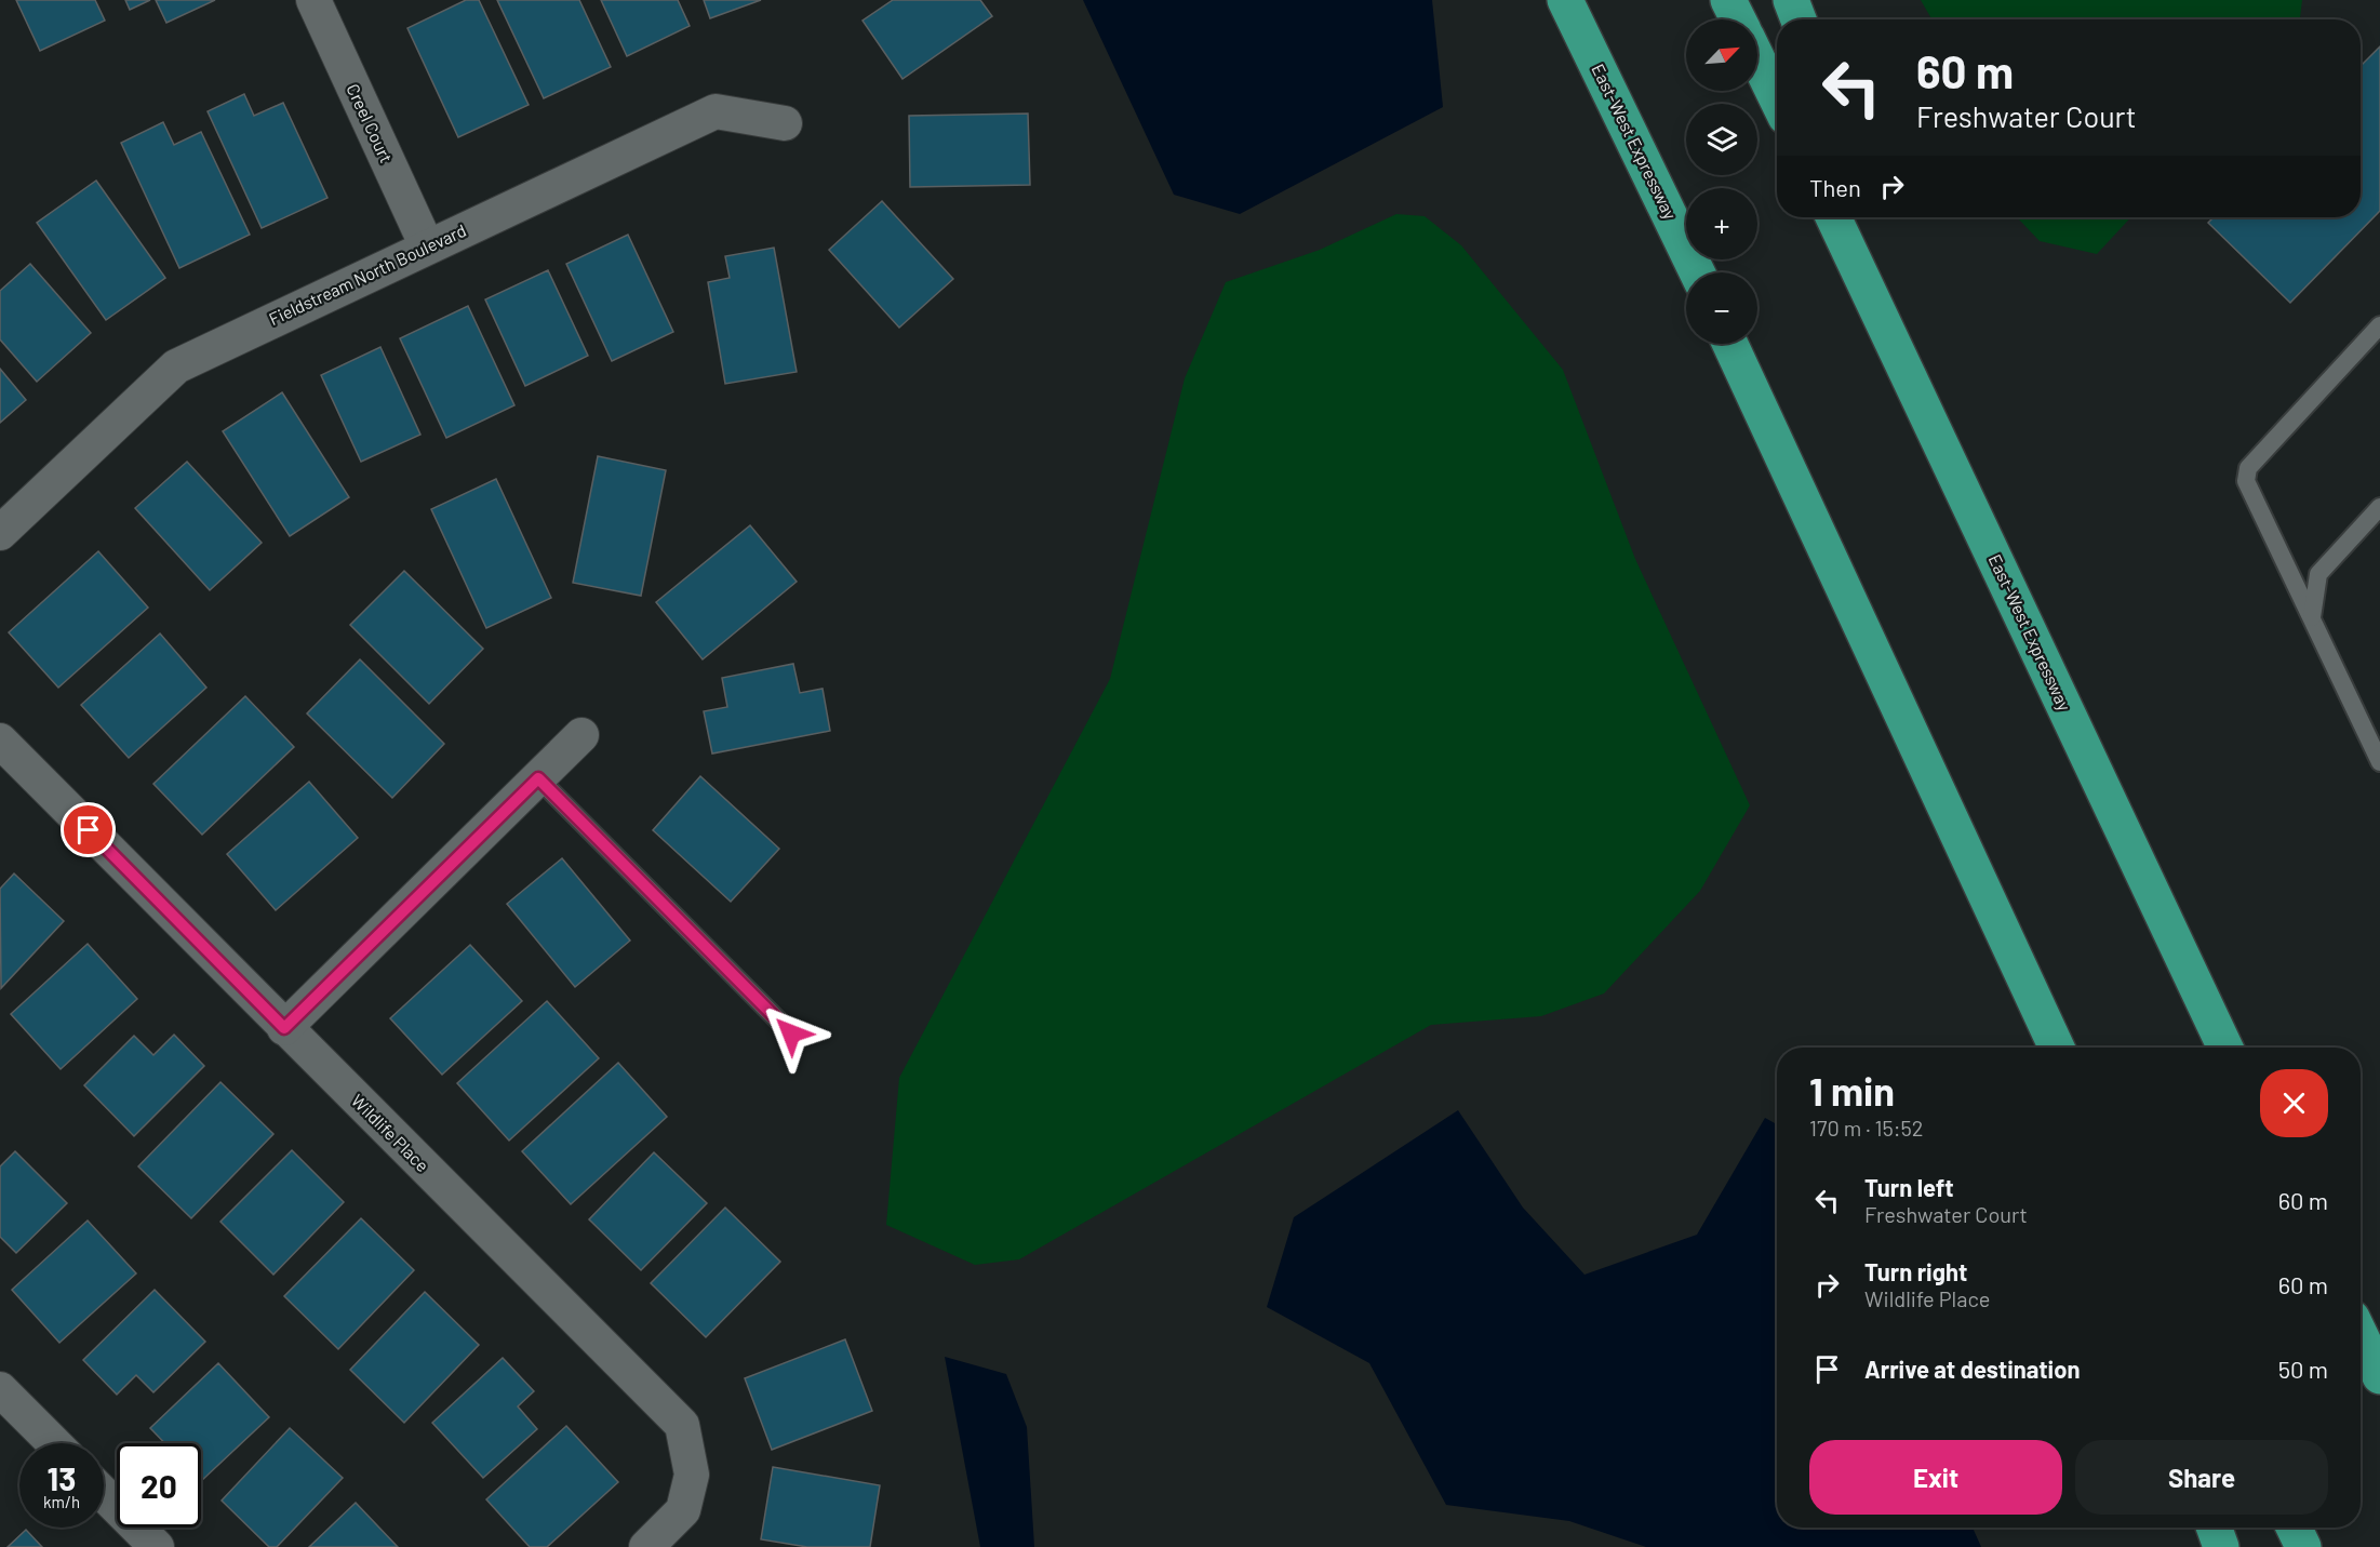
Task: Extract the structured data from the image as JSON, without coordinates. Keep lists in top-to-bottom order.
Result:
{
  "streets": {
    "highway": ["East-West Expressway"],
    "street": ["Creel Court", "Fieldstream North Boulevard", "Wildlife Place"]
  },
  "crossings": [
    ["Creel Court", "Fieldstream North Boulevard"]
  ],
  "north": "top right",
  "page": {
    "map_buttons": ["+", "−"],
    "turn": ["60 m", "Freshwater Court"],
    "then": "Then",
    "heading": ["1 min", "170 m · 15:52"],
    "list": [
      {
        "name": "Turn left",
        "note": "Freshwater Court",
        "value": "60 m"
      },
      {
        "name": "Turn right",
        "note": "Wildlife Place",
        "value": "60 m"
      },
      {
        "name": "Arrive at destination",
        "value": "50 m"
      }
    ],
    "buttons": ["Exit", "Share"],
    "speed": "13 km/h",
    "limit": "20"
  }
}
